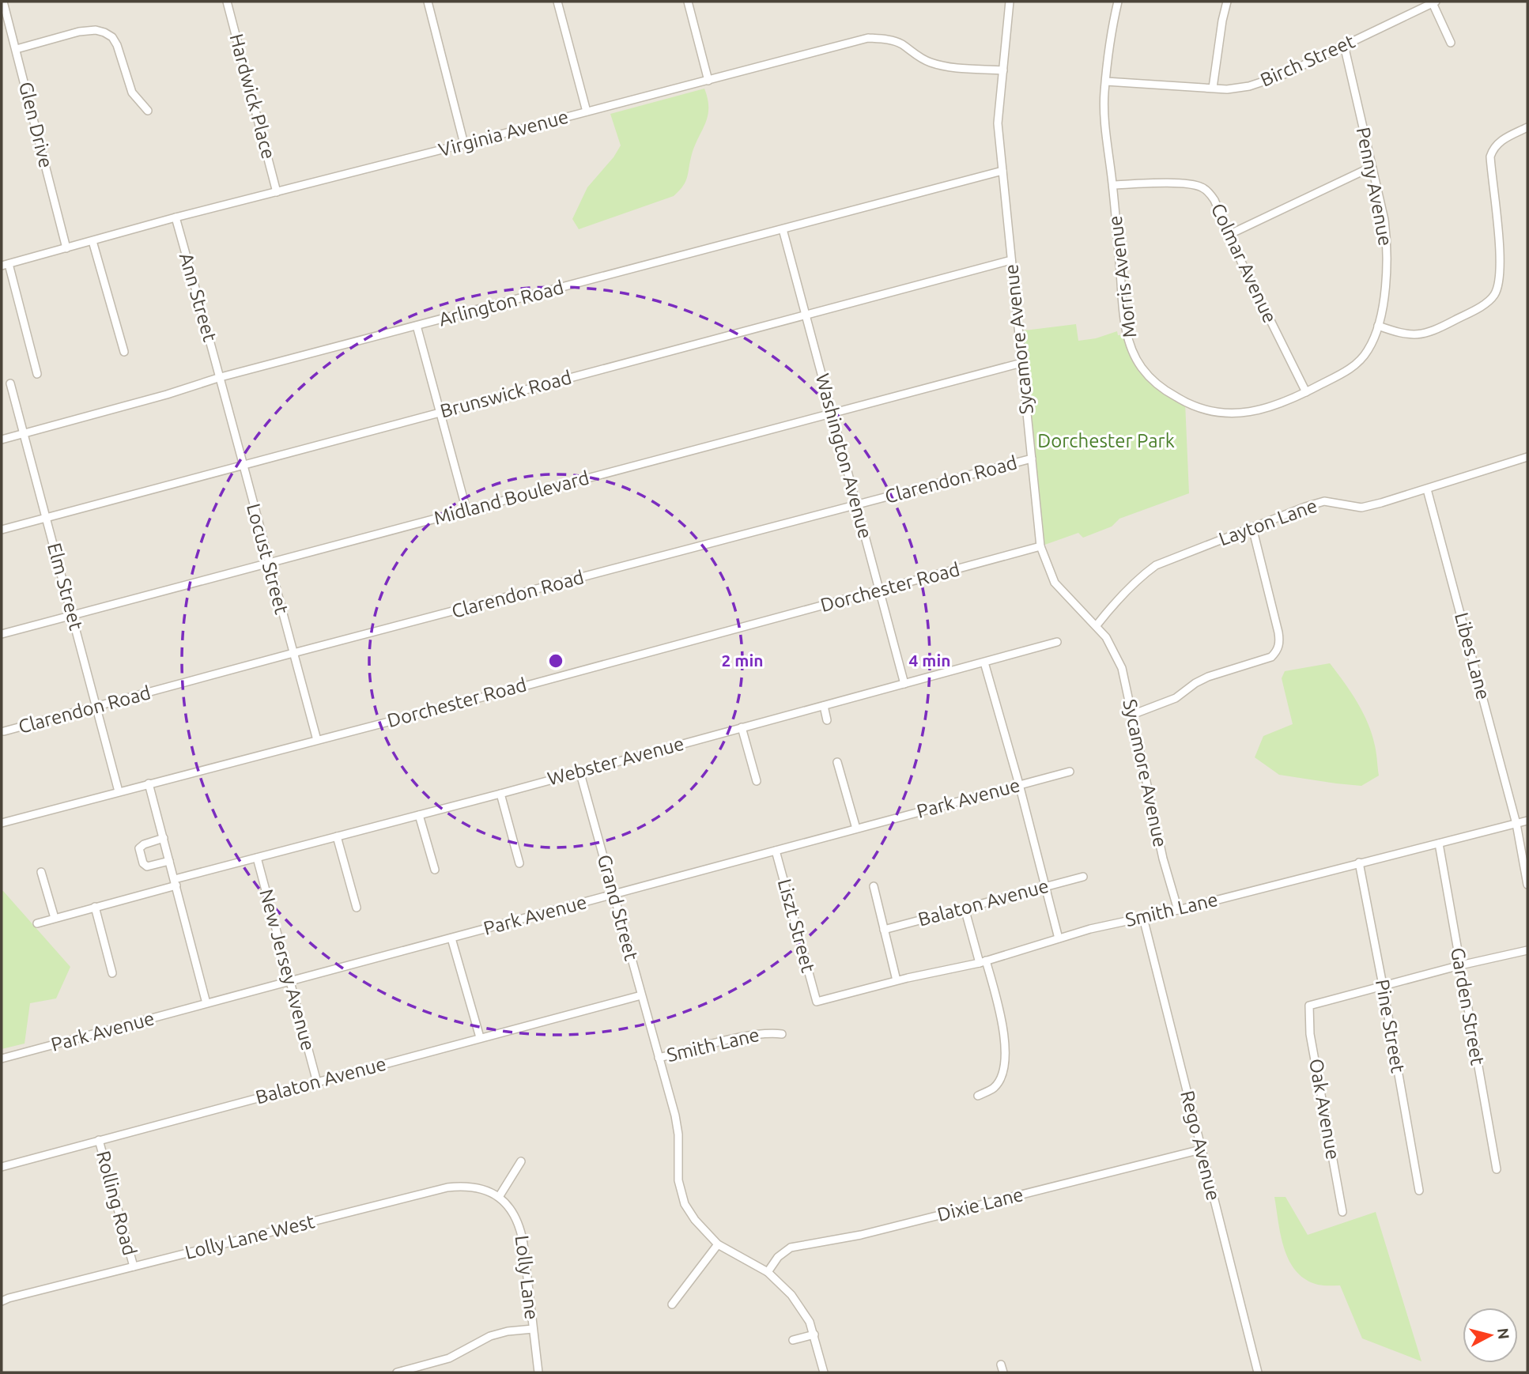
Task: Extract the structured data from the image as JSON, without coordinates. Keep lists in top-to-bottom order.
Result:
{
  "streets": {
    "street": [
      "Birch Street",
      "Hardwick Place",
      "Glen Drive",
      "Virginia Avenue",
      "Penny Avenue",
      "Colmar Avenue",
      "Morris Avenue",
      "Ann Street",
      "Arlington Road",
      "Sycamore Avenue",
      "Brunswick Road",
      "Washington Avenue",
      "Clarendon Road",
      "Midland Boulevard",
      "Layton Lane",
      "Locust Street",
      "Elm Street",
      "Dorchester Road",
      "Libes Lane",
      "Webster Avenue",
      "Park Avenue",
      "Balaton Avenue",
      "Grand Street",
      "Smith Lane",
      "Liszt Street",
      "New Jersey Avenue",
      "Garden Street",
      "Pine Street",
      "Oak Avenue",
      "Rego Avenue",
      "Rolling Road",
      "Dixie Lane",
      "Lolly Lane West",
      "Lolly Lane"
    ]
  },
  "crossings": [
    ["Birch Street", "Penny Avenue"],
    ["Birch Street", "Morris Avenue"],
    ["Hardwick Place", "Virginia Avenue"],
    ["Glen Drive", "Virginia Avenue"],
    ["Virginia Avenue", "Ann Street"],
    ["Virginia Avenue", "Sycamore Avenue"],
    ["Penny Avenue", "Colmar Avenue"],
    ["Penny Avenue", "Morris Avenue"],
    ["Colmar Avenue", "Morris Avenue"],
    ["Ann Street", "Arlington Road"],
    ["Ann Street", "Locust Street"],
    ["Arlington Road", "Sycamore Avenue"],
    ["Arlington Road", "Washington Avenue"],
    ["Arlington Road", "Locust Street"],
    ["Arlington Road", "Elm Street"],
    ["Sycamore Avenue", "Brunswick Road"],
    ["Sycamore Avenue", "Clarendon Road"],
    ["Sycamore Avenue", "Midland Boulevard"],
    ["Sycamore Avenue", "Layton Lane"],
    ["Sycamore Avenue", "Dorchester Road"],
    ["Sycamore Avenue", "Smith Lane"],
    ["Brunswick Road", "Washington Avenue"],
    ["Brunswick Road", "Locust Street"],
    ["Brunswick Road", "Elm Street"],
    ["Washington Avenue", "Clarendon Road"],
    ["Washington Avenue", "Midland Boulevard"],
    ["Washington Avenue", "Dorchester Road"],
    ["Washington Avenue", "Webster Avenue"],
    ["Clarendon Road", "Locust Street"],
    ["Clarendon Road", "Elm Street"],
    ["Midland Boulevard", "Locust Street"],
    ["Midland Boulevard", "Elm Street"],
    ["Layton Lane", "Libes Lane"],
    ["Locust Street", "Dorchester Road"],
    ["Elm Street", "Dorchester Road"],
    ["Libes Lane", "Smith Lane"],
    ["Webster Avenue", "Grand Street"],
    ["Webster Avenue", "New Jersey Avenue"],
    ["Park Avenue", "Grand Street"],
    ["Park Avenue", "Liszt Street"],
    ["Park Avenue", "New Jersey Avenue"],
    ["Balaton Avenue", "Grand Street"],
    ["Balaton Avenue", "New Jersey Avenue"],
    ["Balaton Avenue", "Rolling Road"],
    ["Grand Street", "Smith Lane"],
    ["Smith Lane", "Liszt Street"],
    ["Smith Lane", "Garden Street"],
    ["Smith Lane", "Pine Street"],
    ["Smith Lane", "Rego Avenue"],
    ["Pine Street", "Oak Avenue"],
    ["Rego Avenue", "Dixie Lane"],
    ["Rolling Road", "Lolly Lane West"],
    ["Lolly Lane West", "Lolly Lane"]
  ],
  "parks": ["Dorchester Park"],
  "north": "right",
  "rings": ["2 min", "4 min"]
}
